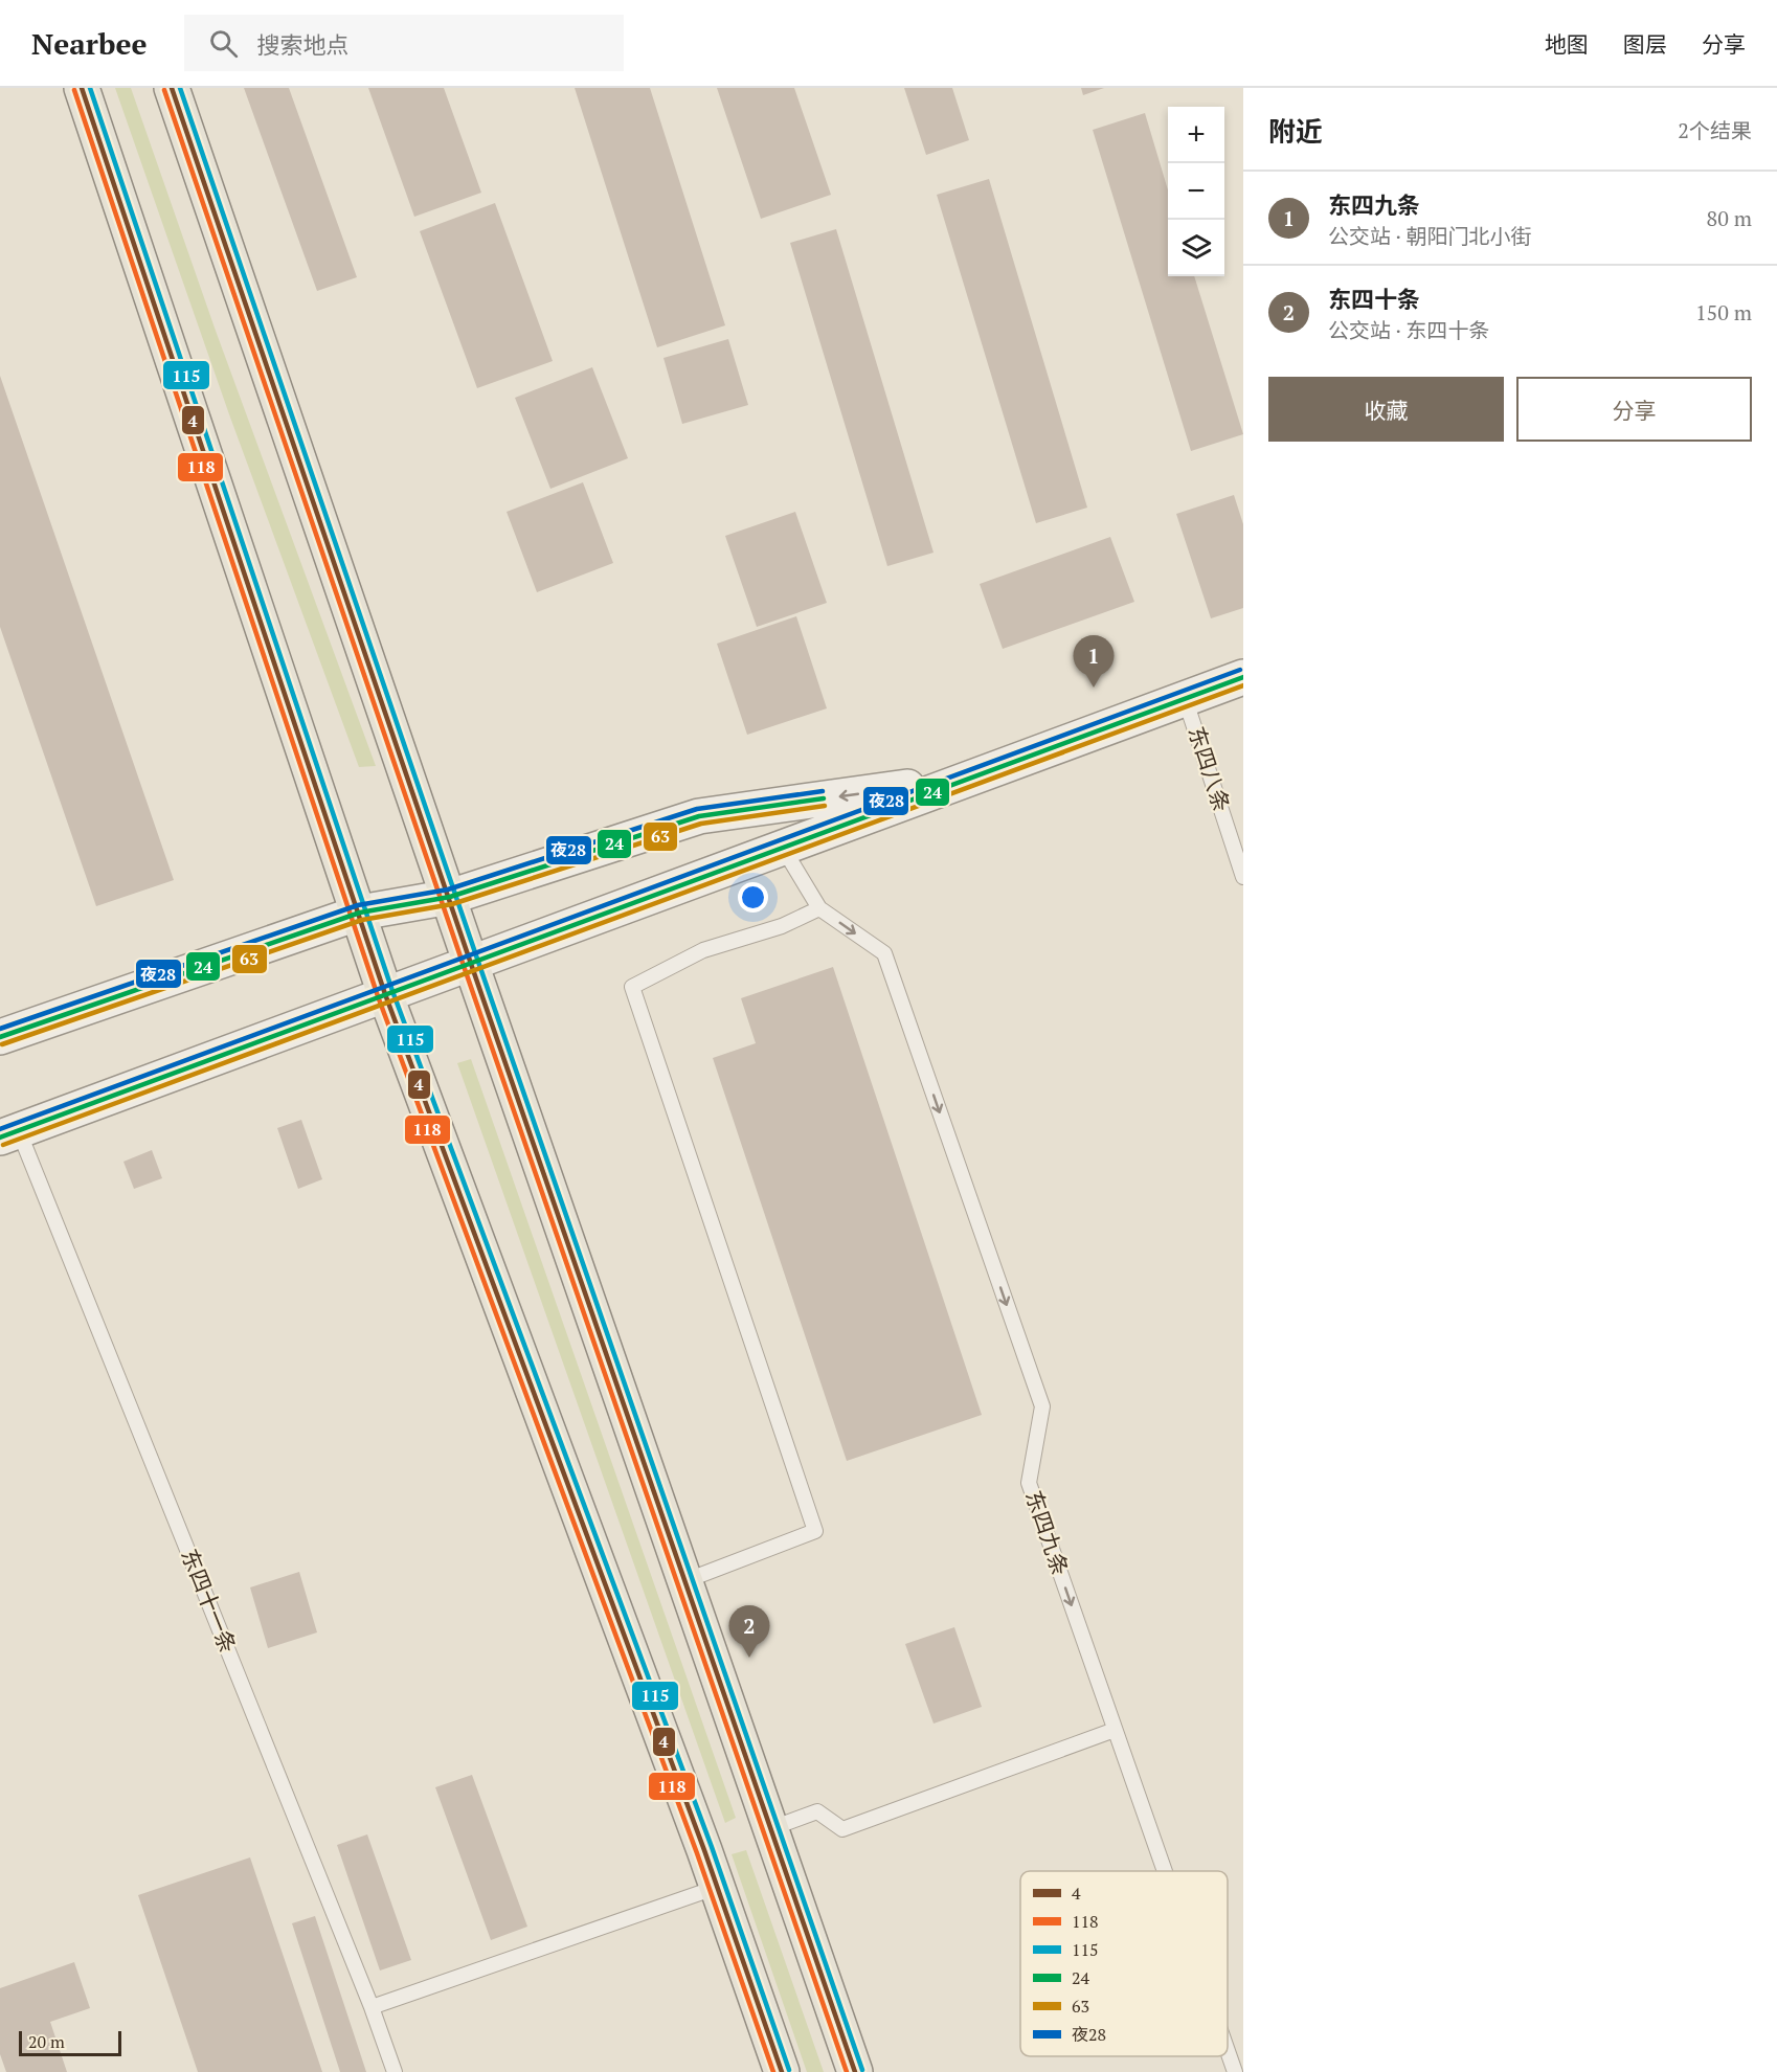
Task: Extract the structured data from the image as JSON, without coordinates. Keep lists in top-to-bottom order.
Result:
{
  "streets": {
    "lane": ["东四八条", "东四九条", "东四十一条"]
  },
  "one_way": ["东四九条"],
  "lines": [
    "transit line 4",
    "transit line 115",
    "transit line 118",
    "transit line 夜28",
    "transit line 24",
    "transit line 63"
  ],
  "legend": [
    "4",
    "118",
    "115",
    "24",
    "63",
    "夜28"
  ],
  "scale_bar": "20 m",
  "page": {
    "header": "Nearbee",
    "search": "搜索地点",
    "nav": ["地图", "图层", "分享"],
    "heading": ["附近", "2个结果"],
    "map_buttons": ["+", "−"],
    "list": [
      {
        "mark": "1",
        "name": "东四九条",
        "note": "公交站 · 朝阳门北小街",
        "value": "80 m"
      },
      {
        "mark": "2",
        "name": "东四十条",
        "note": "公交站 · 东四十条",
        "value": "150 m"
      }
    ],
    "buttons": ["收藏", "分享"],
    "pins": ["1", "2"],
    "scale": "20 m"
  }
}
